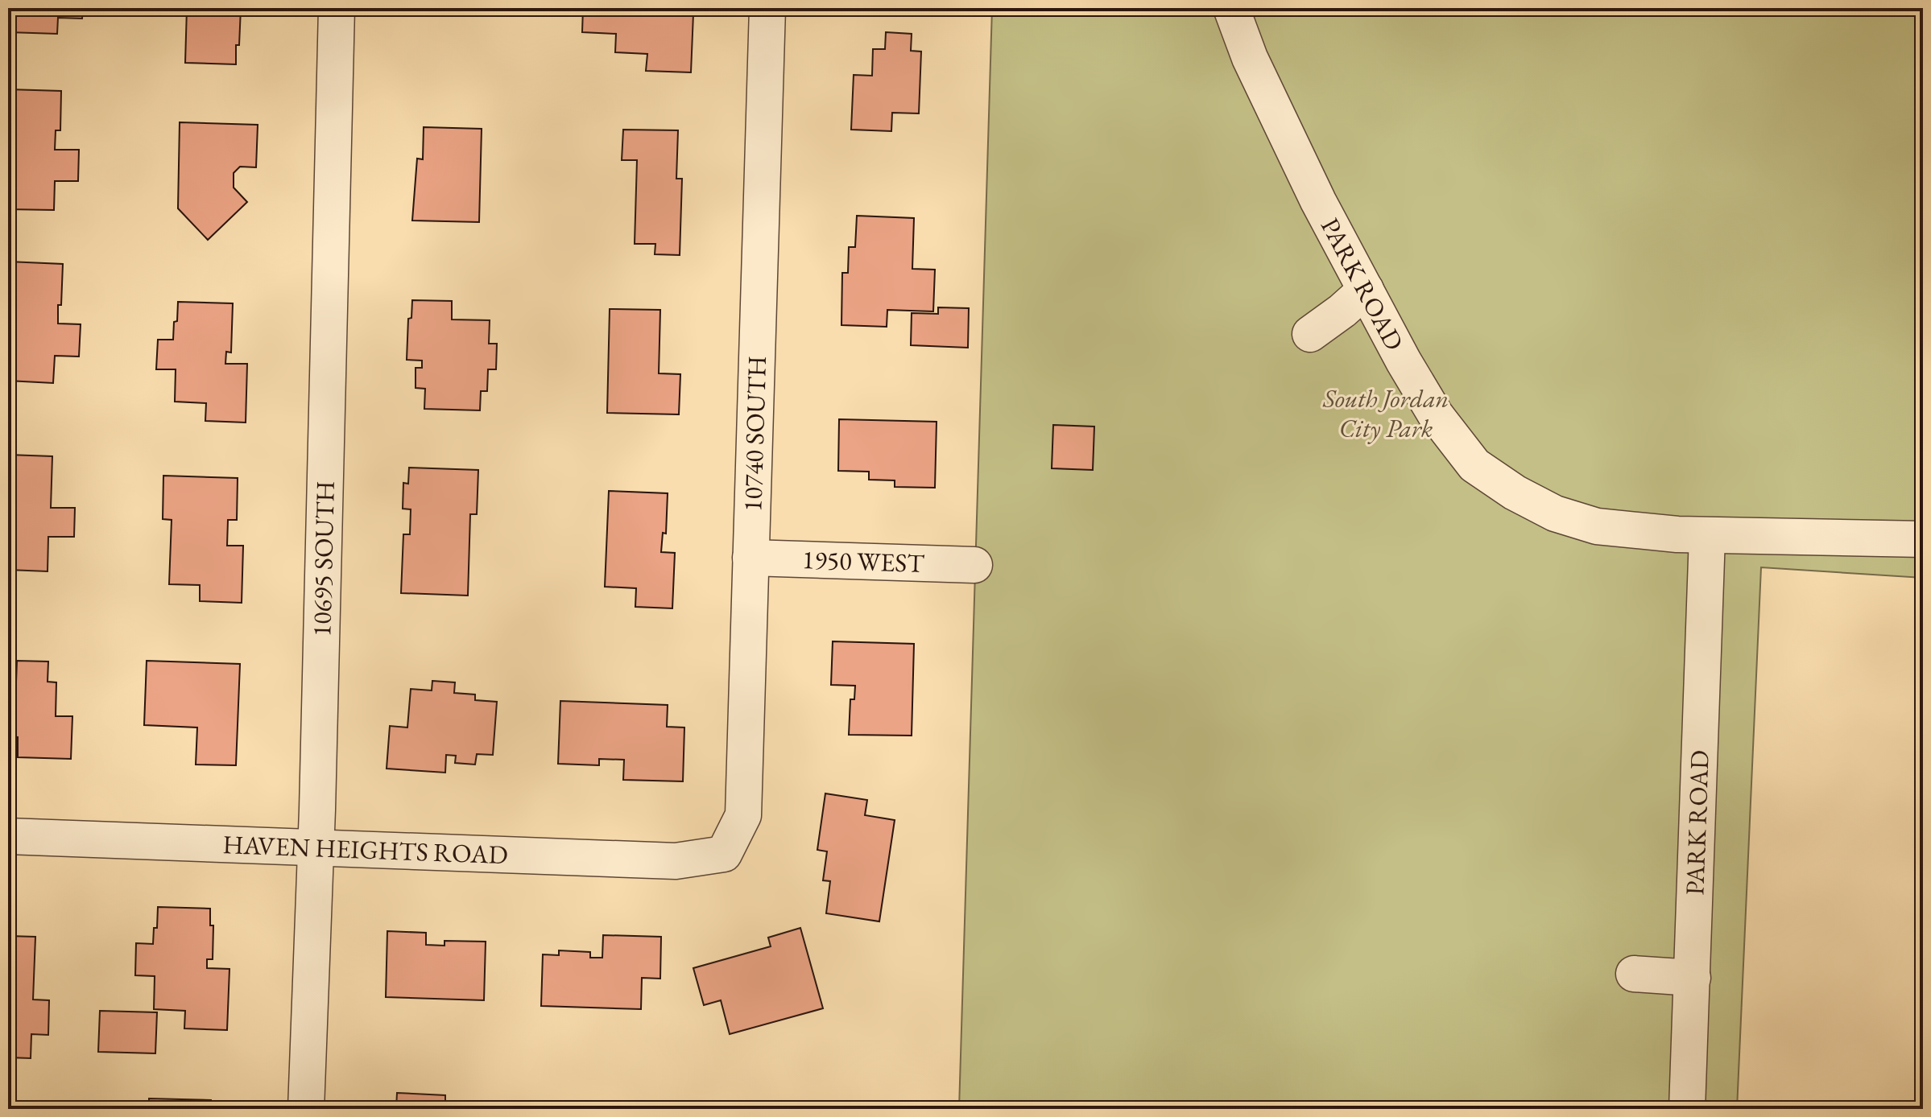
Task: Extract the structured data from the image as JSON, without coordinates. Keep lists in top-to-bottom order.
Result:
{
  "streets": {
    "street": [
      "PARK ROAD",
      "10740 SOUTH",
      "10695 SOUTH",
      "1950 WEST",
      "HAVEN HEIGHTS ROAD"
    ]
  },
  "crossings": [
    ["10740 SOUTH", "1950 WEST"],
    ["10740 SOUTH", "HAVEN HEIGHTS ROAD"],
    ["10695 SOUTH", "HAVEN HEIGHTS ROAD"]
  ],
  "parks": ["South Jordan City Park"]
}
